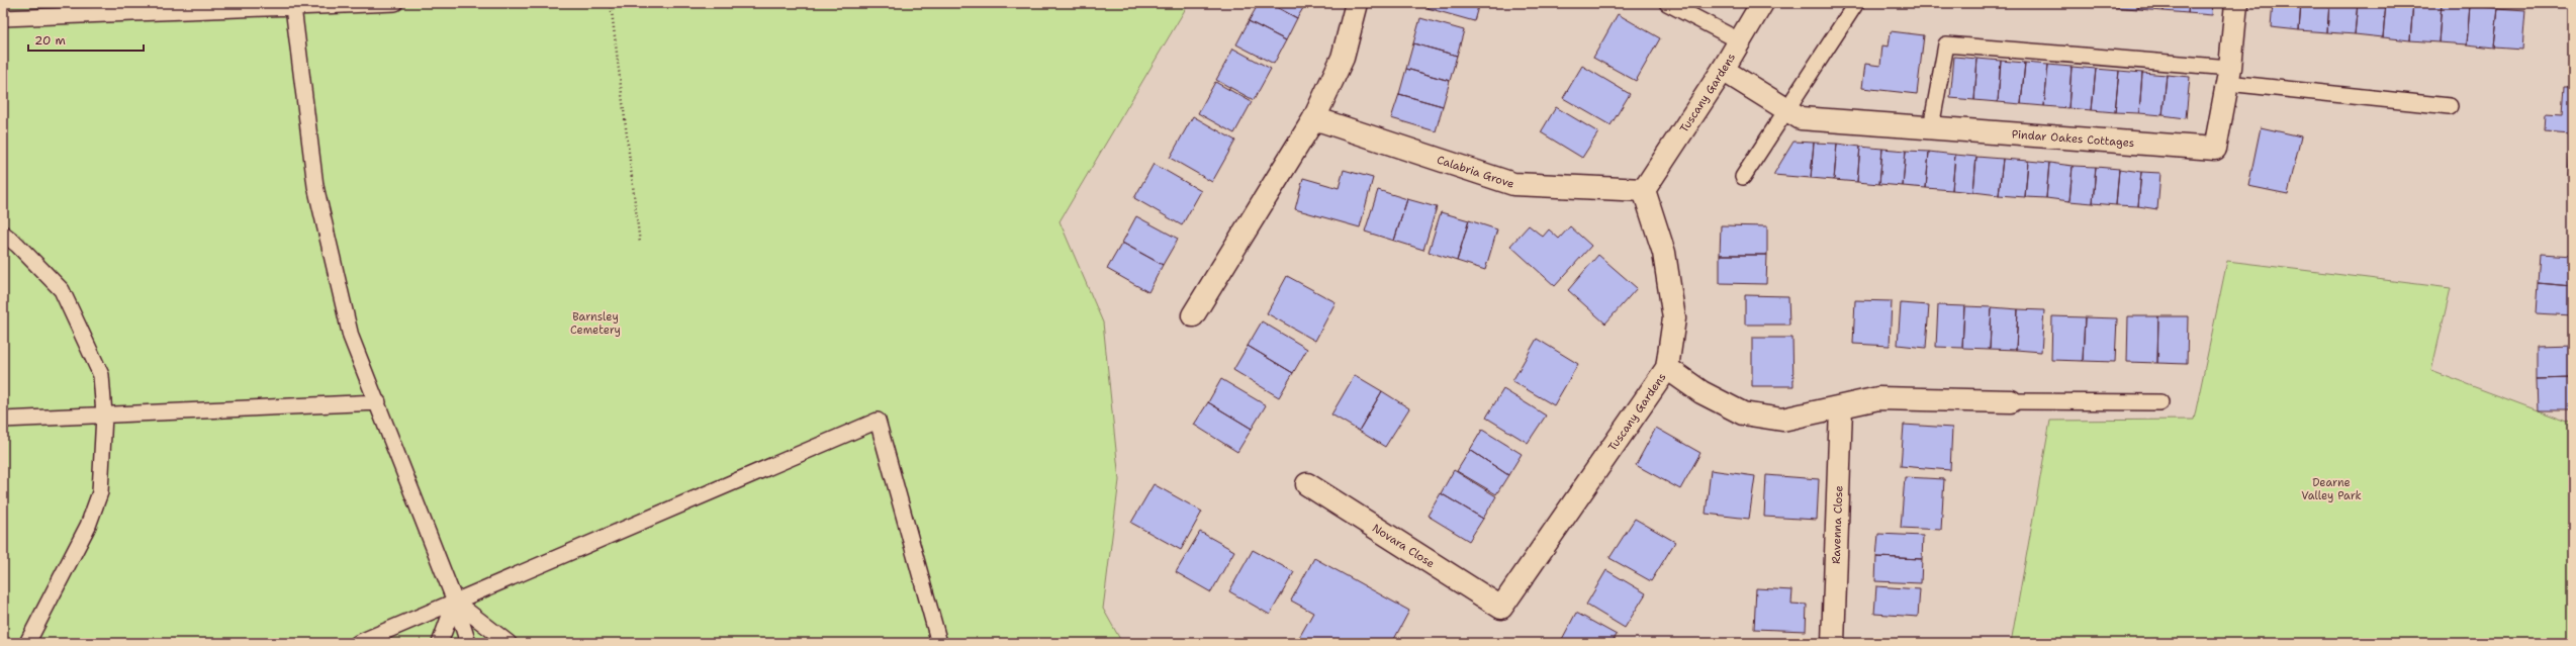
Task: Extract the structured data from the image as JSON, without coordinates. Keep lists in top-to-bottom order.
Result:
{
  "streets": {
    "street": [
      "Tuscany Gardens",
      "Pindar Oakes Cottages",
      "Calabria Grove",
      "Ravenna Close",
      "Novara Close"
    ]
  },
  "crossings": [
    ["Tuscany Gardens", "Pindar Oakes Cottages"],
    ["Tuscany Gardens", "Calabria Grove"],
    ["Tuscany Gardens", "Novara Close"]
  ],
  "parks": ["Barnsley Cemetery", "Dearne Valley Park"],
  "scale_bar": "20 m"
}
